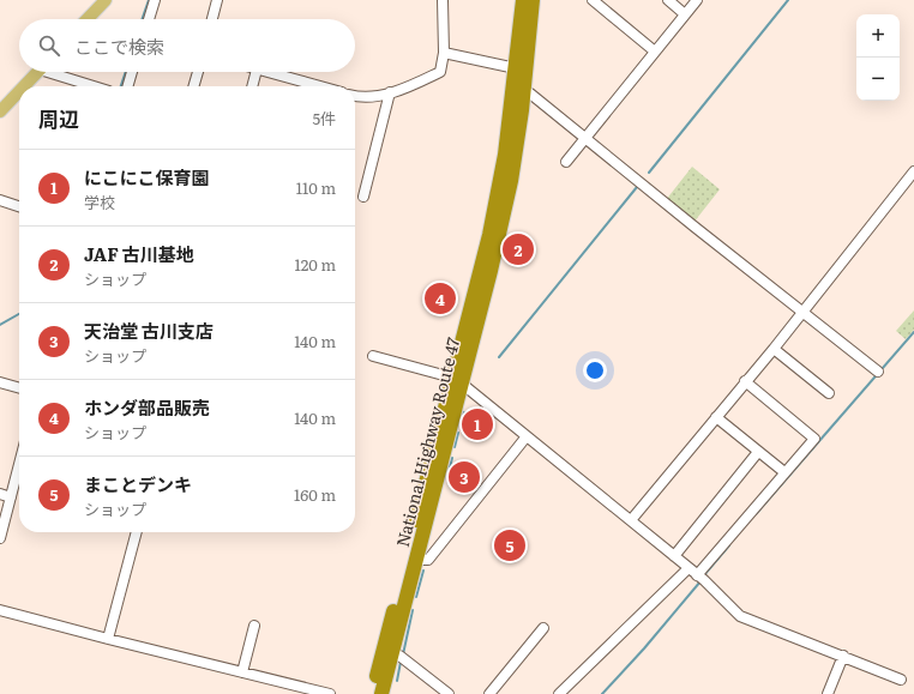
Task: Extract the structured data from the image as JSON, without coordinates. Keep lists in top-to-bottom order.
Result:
{
  "streets": {
    "highway": ["National Highway Route 47"]
  },
  "page": {
    "map_buttons": ["+", "−"],
    "search": "ここで検索",
    "heading": ["周辺", "5件"],
    "list": [
      {
        "mark": "1",
        "name": "にこにこ保育園",
        "note": "学校",
        "value": "110 m"
      },
      {
        "mark": "2",
        "name": "JAF 古川基地",
        "note": "ショップ",
        "value": "120 m"
      },
      {
        "mark": "3",
        "name": "天治堂 古川支店",
        "note": "ショップ",
        "value": "140 m"
      },
      {
        "mark": "4",
        "name": "ホンダ部品販売",
        "note": "ショップ",
        "value": "140 m"
      },
      {
        "mark": "5",
        "name": "まことデンキ",
        "note": "ショップ",
        "value": "160 m"
      }
    ],
    "pins": [
      "2",
      "4",
      "1",
      "3",
      "5"
    ]
  }
}
